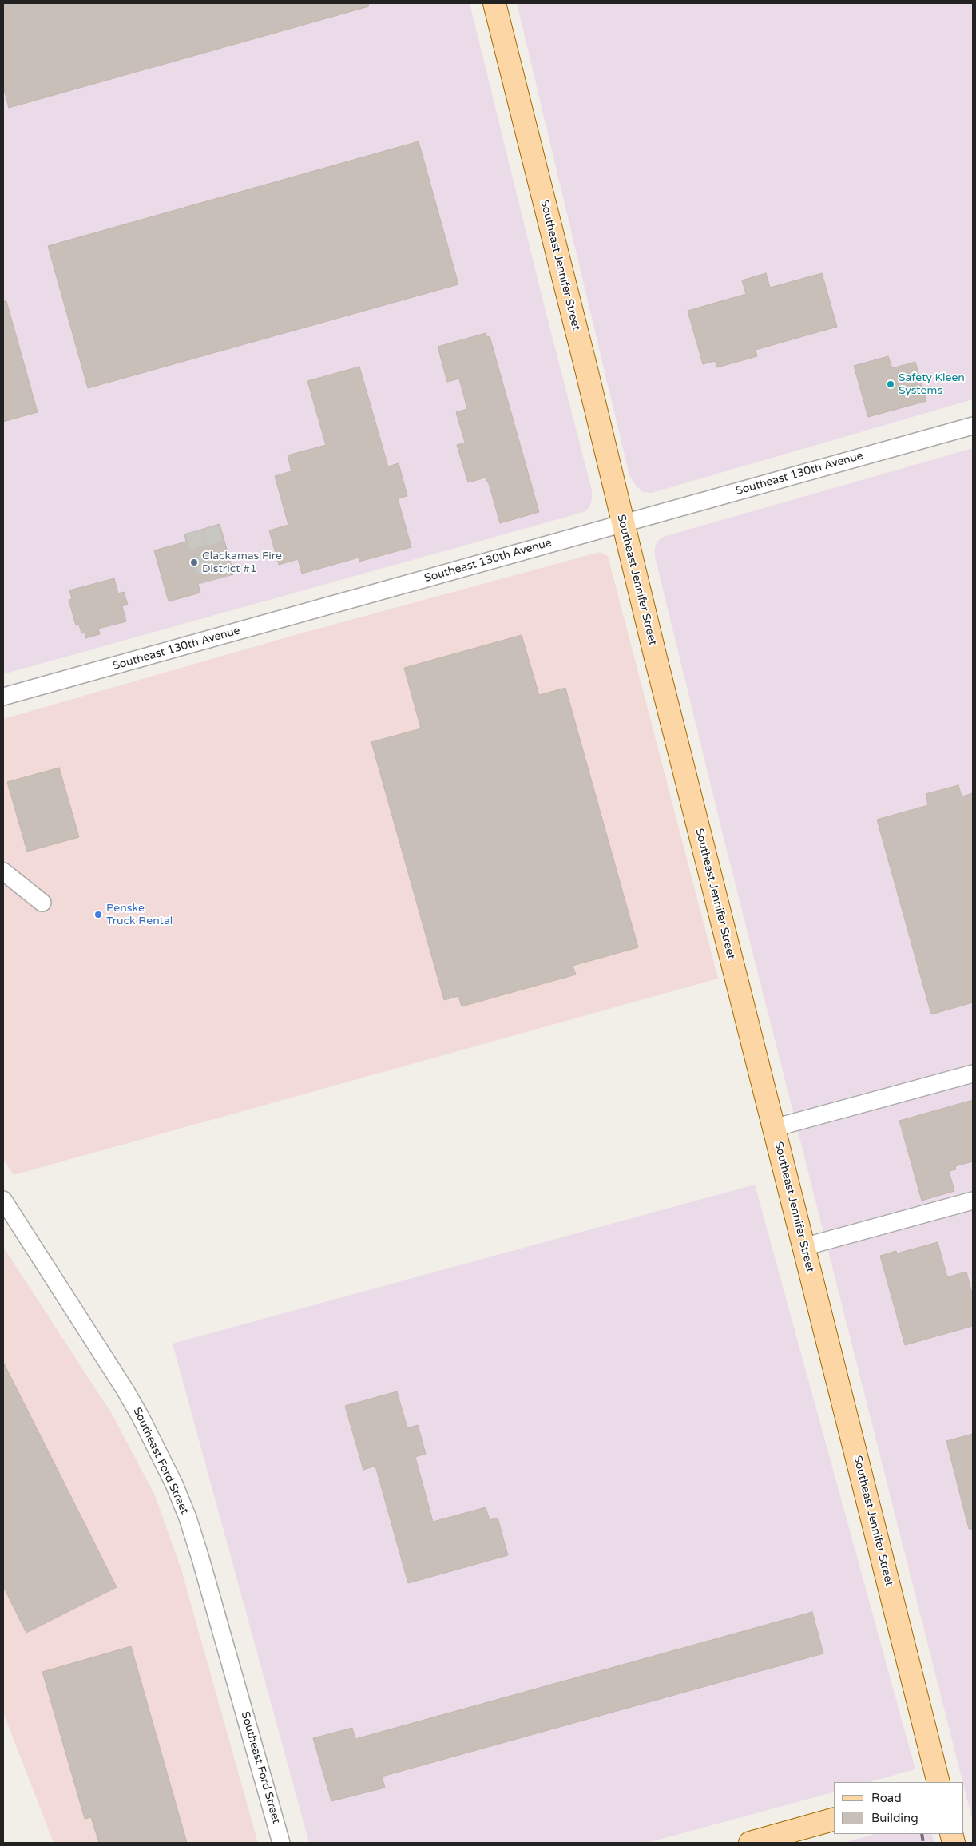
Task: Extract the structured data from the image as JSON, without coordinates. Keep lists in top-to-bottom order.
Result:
{
  "streets": {
    "main road": ["Southeast Jennifer Street"],
    "street": ["Southeast 130th Avenue", "Southeast Ford Street"]
  },
  "crossings": [
    ["Southeast Jennifer Street", "Southeast 130th Avenue"]
  ],
  "places": ["Safety Kleen Systems", "Clackamas Fire District #1", "Penske Truck Rental"],
  "legend": ["Road", "Building"]
}
